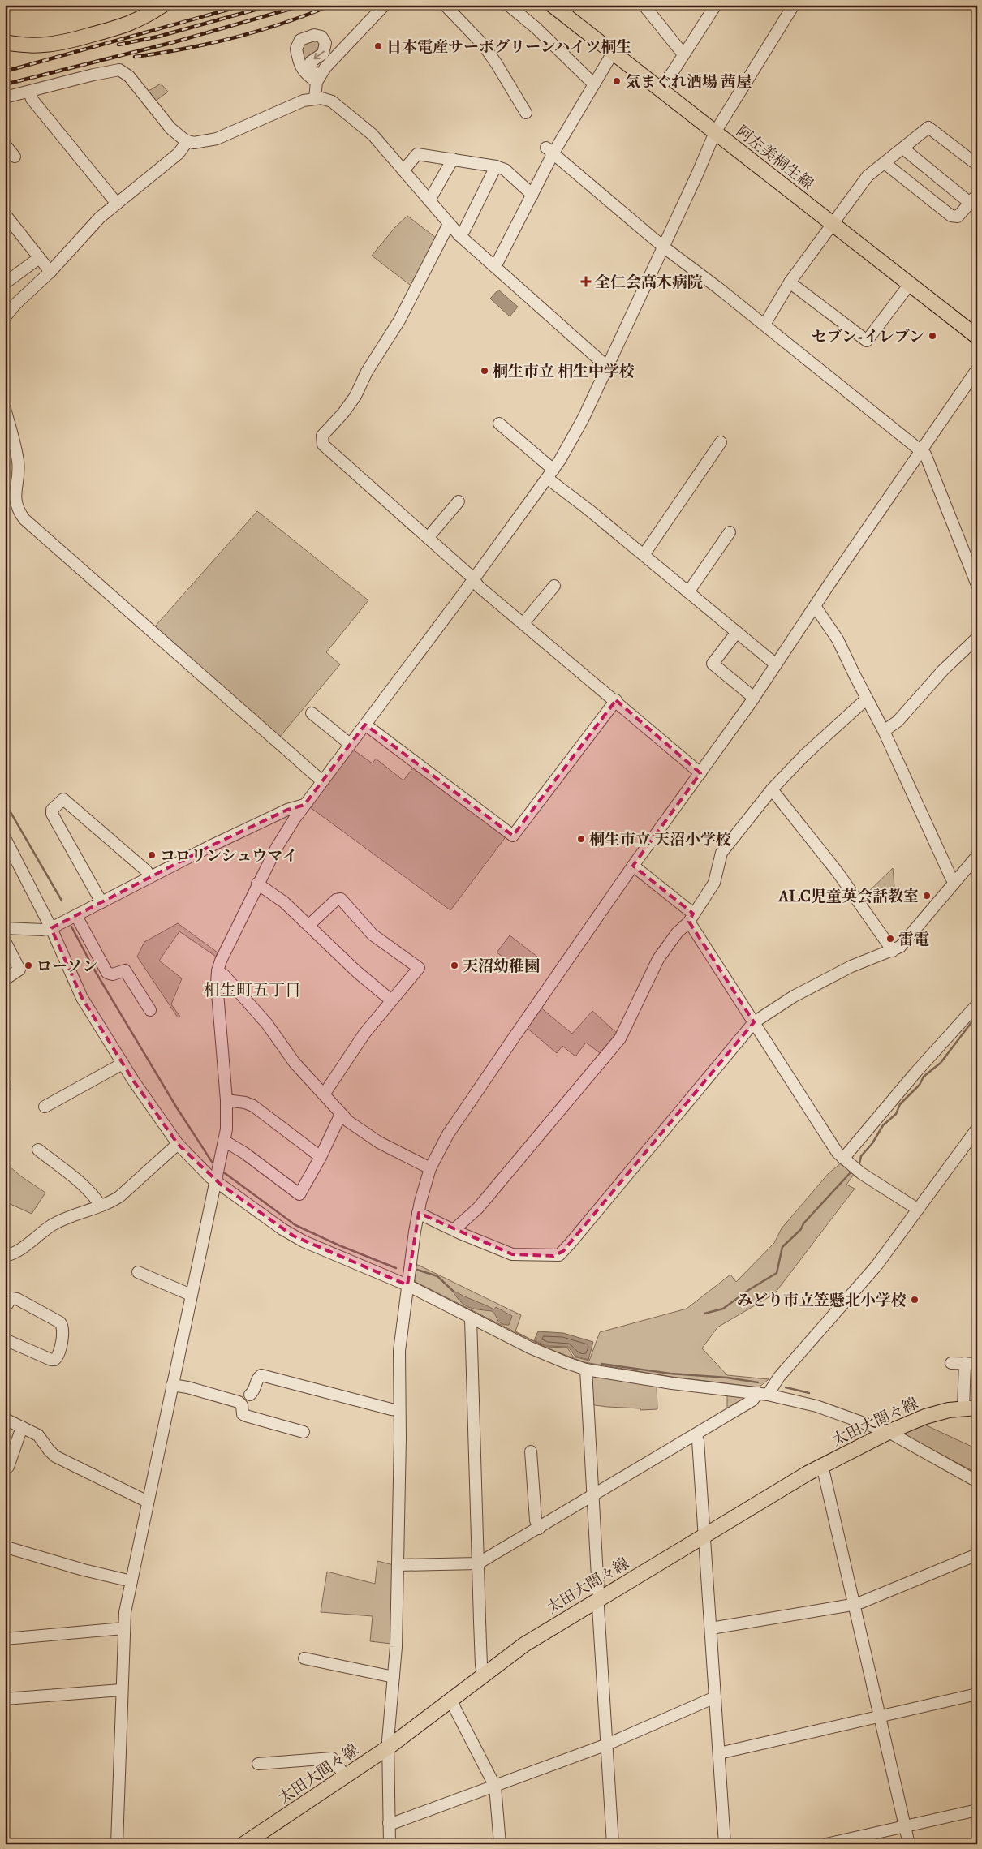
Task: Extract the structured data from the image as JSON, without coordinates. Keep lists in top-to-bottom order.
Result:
{
  "streets": {
    "main road": ["阿左美桐生線", "太田大間々線"]
  },
  "districts": ["相生町五丁目"],
  "places": {
    "other": [
      "日本電産サーボグリーンハイツ桐生",
      "気まぐれ酒場 茜屋",
      "セブン-イレブン",
      "桐生市立 相生中学校",
      "桐生市立 天沼小学校",
      "コロリンシュウマイ",
      "ALC児童英会話教室",
      "雷電",
      "ローソン",
      "天沼幼稚園",
      "みどり市立笠懸北小学校"
    ],
    "health": ["全仁会高木病院"]
  }
}
